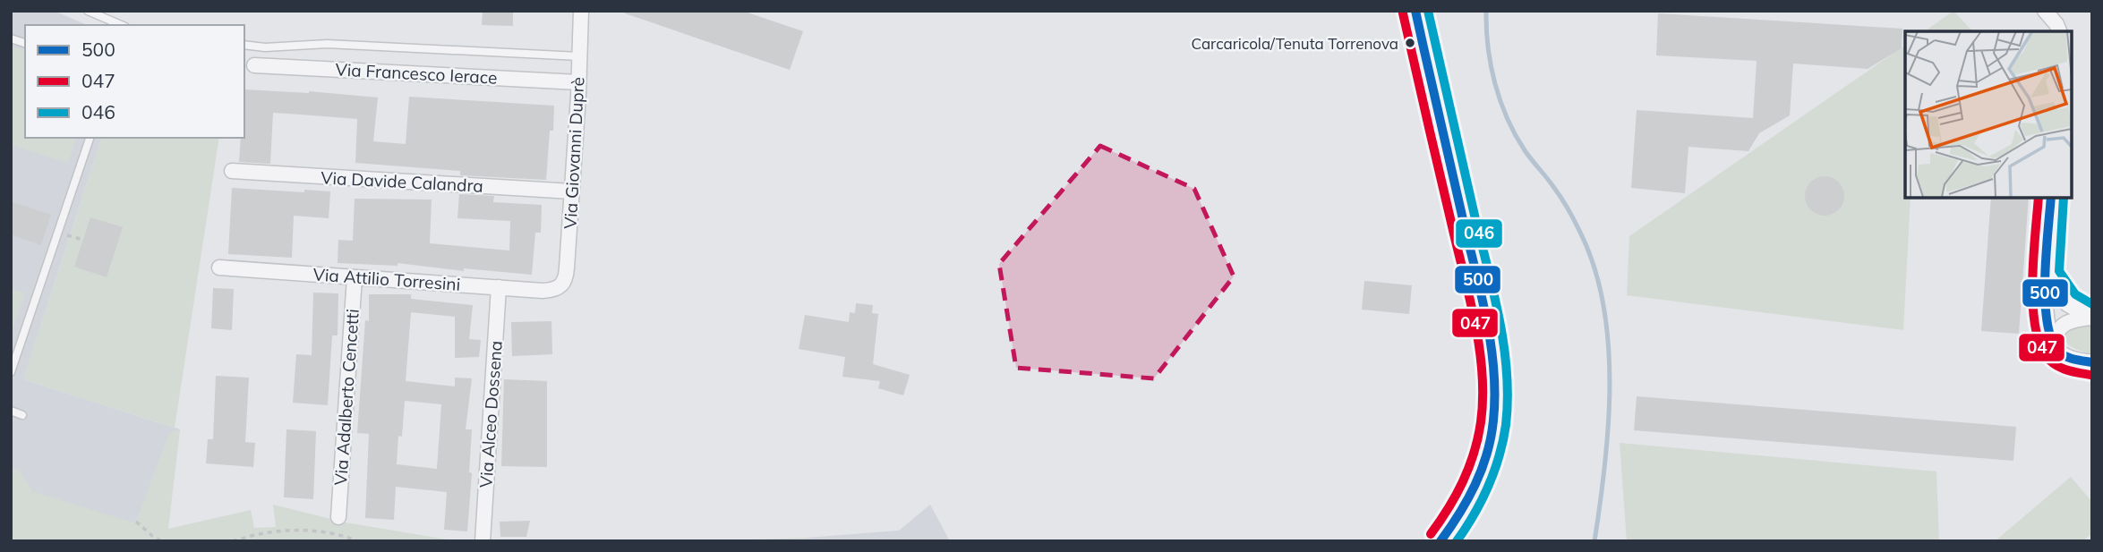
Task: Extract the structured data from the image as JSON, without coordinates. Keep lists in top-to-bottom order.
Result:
{
  "streets": {
    "street": [
      "Via Francesco Ierace",
      "Via Giovanni Duprè",
      "Via Davide Calandra",
      "Via Attilio Torresini",
      "Via Adalberto Cencetti",
      "Via Alceo Dossena"
    ]
  },
  "crossings": [
    ["Via Francesco Ierace", "Via Giovanni Duprè"],
    ["Via Giovanni Duprè", "Via Davide Calandra"],
    ["Via Giovanni Duprè", "Via Attilio Torresini"],
    ["Via Attilio Torresini", "Via Adalberto Cencetti"],
    ["Via Attilio Torresini", "Via Alceo Dossena"]
  ],
  "places": ["Carcaricola/Tenuta Torrenova"],
  "lines": ["transit line 500", "transit line 046", "transit line 047"],
  "legend": ["500", "047", "046"]
}
